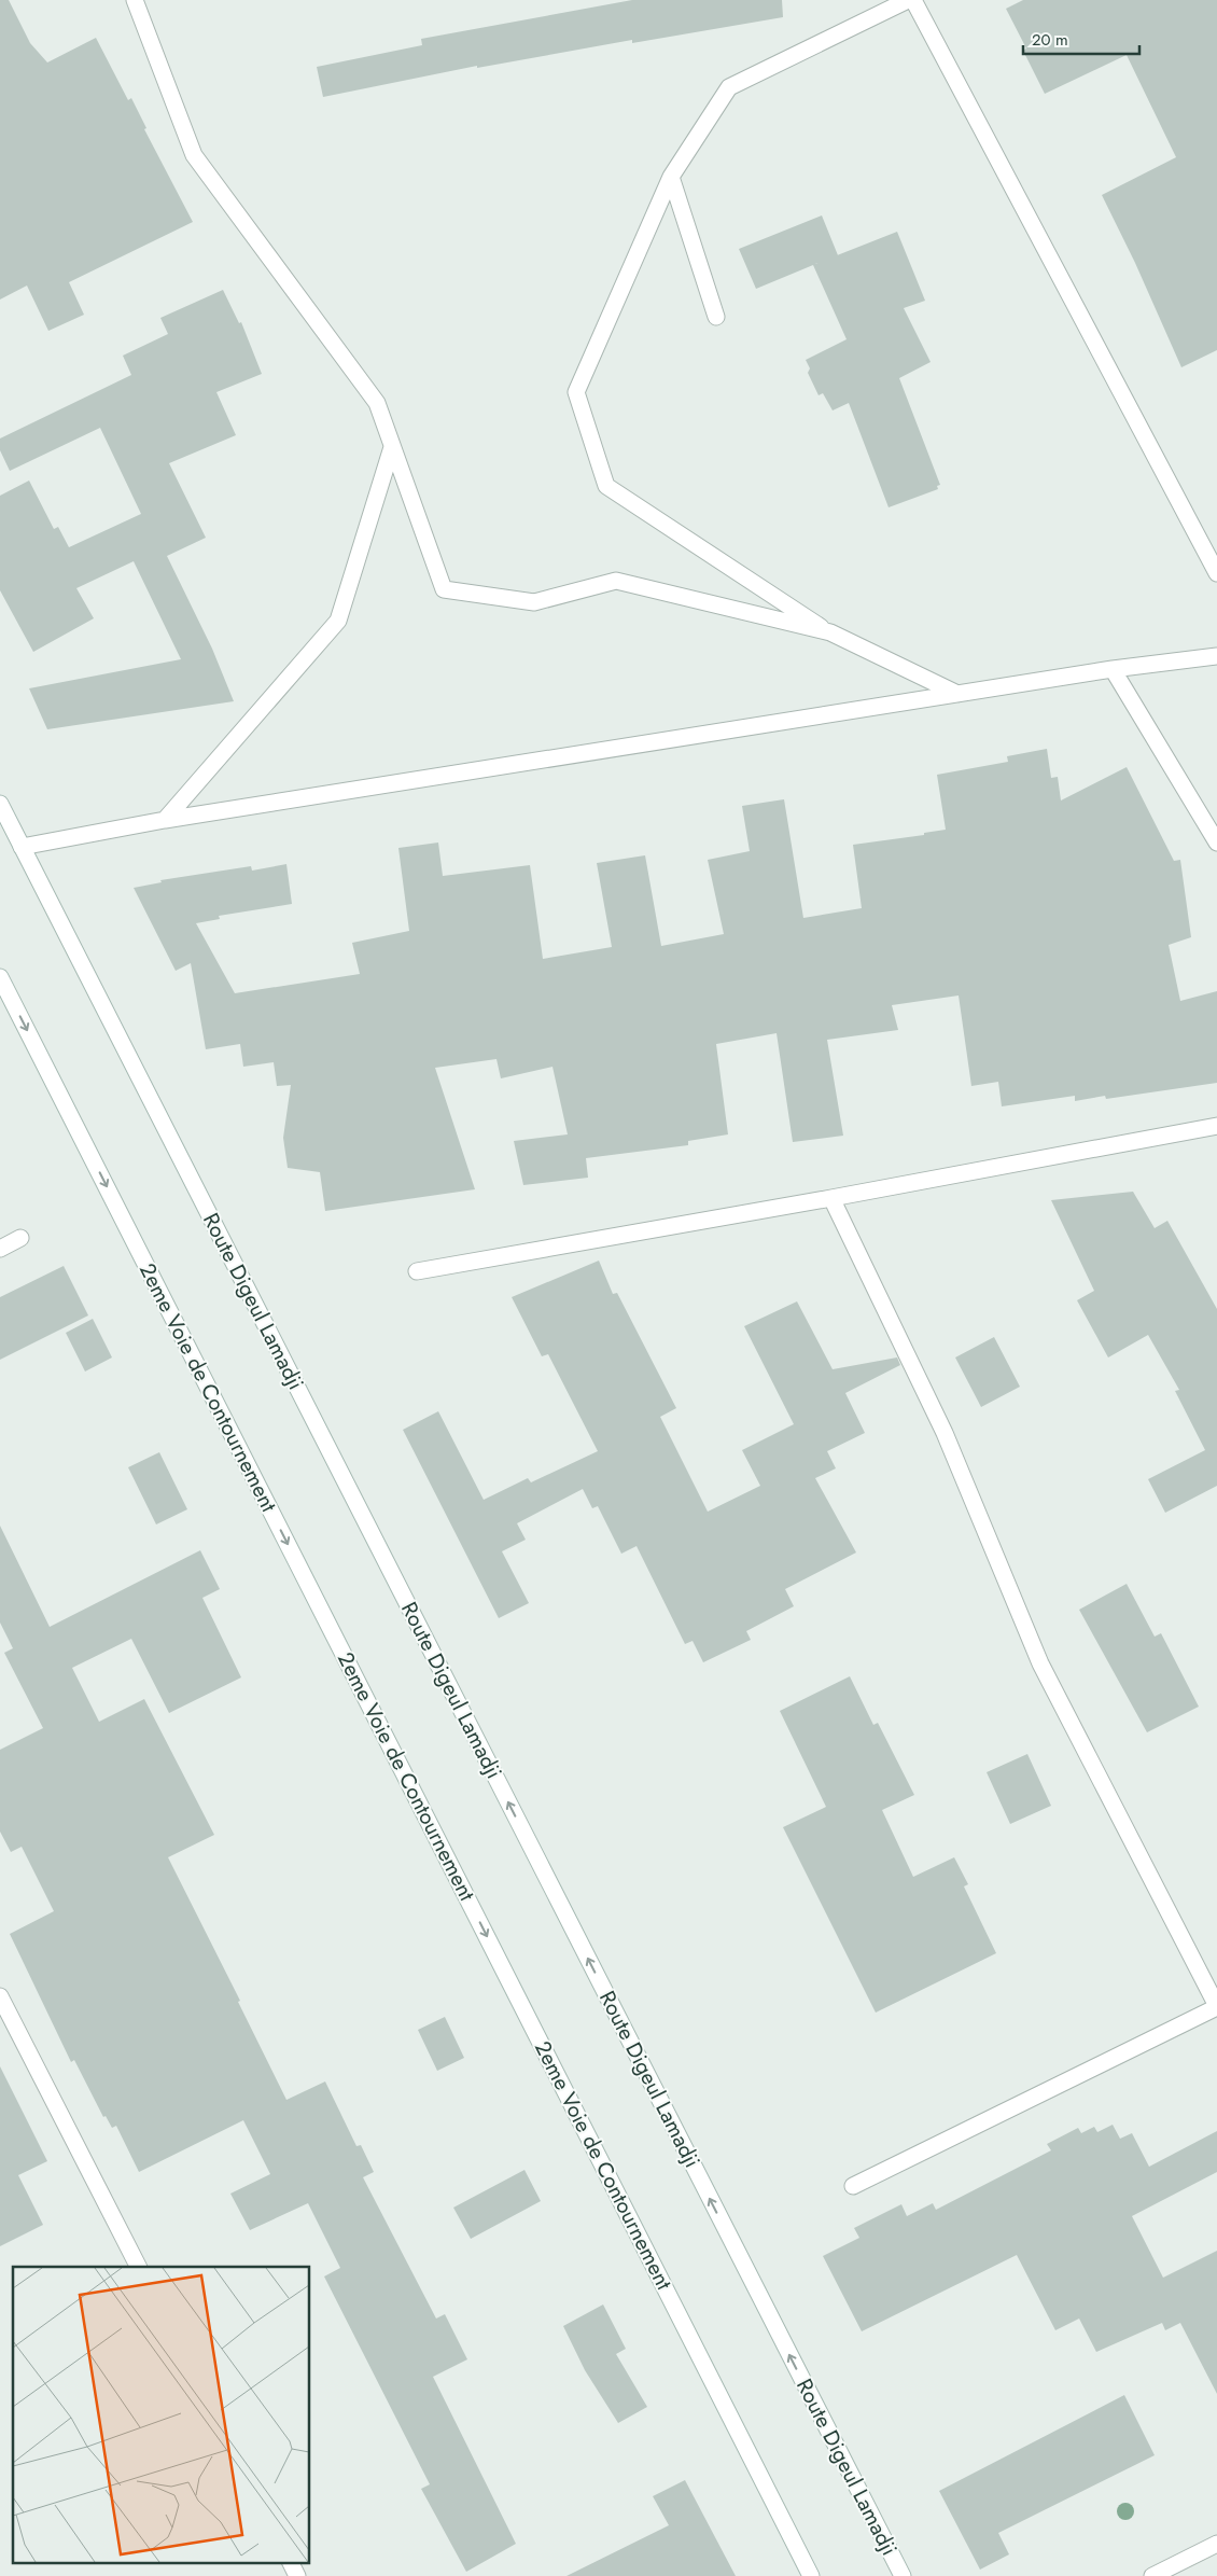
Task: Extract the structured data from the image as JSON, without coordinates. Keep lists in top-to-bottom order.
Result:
{
  "streets": {
    "street": ["Route Digeul Lamadji", "2eme Voie de Contournement"]
  },
  "one_way": ["Route Digeul Lamadji", "2eme Voie de Contournement"],
  "scale_bar": "20 m"
}
